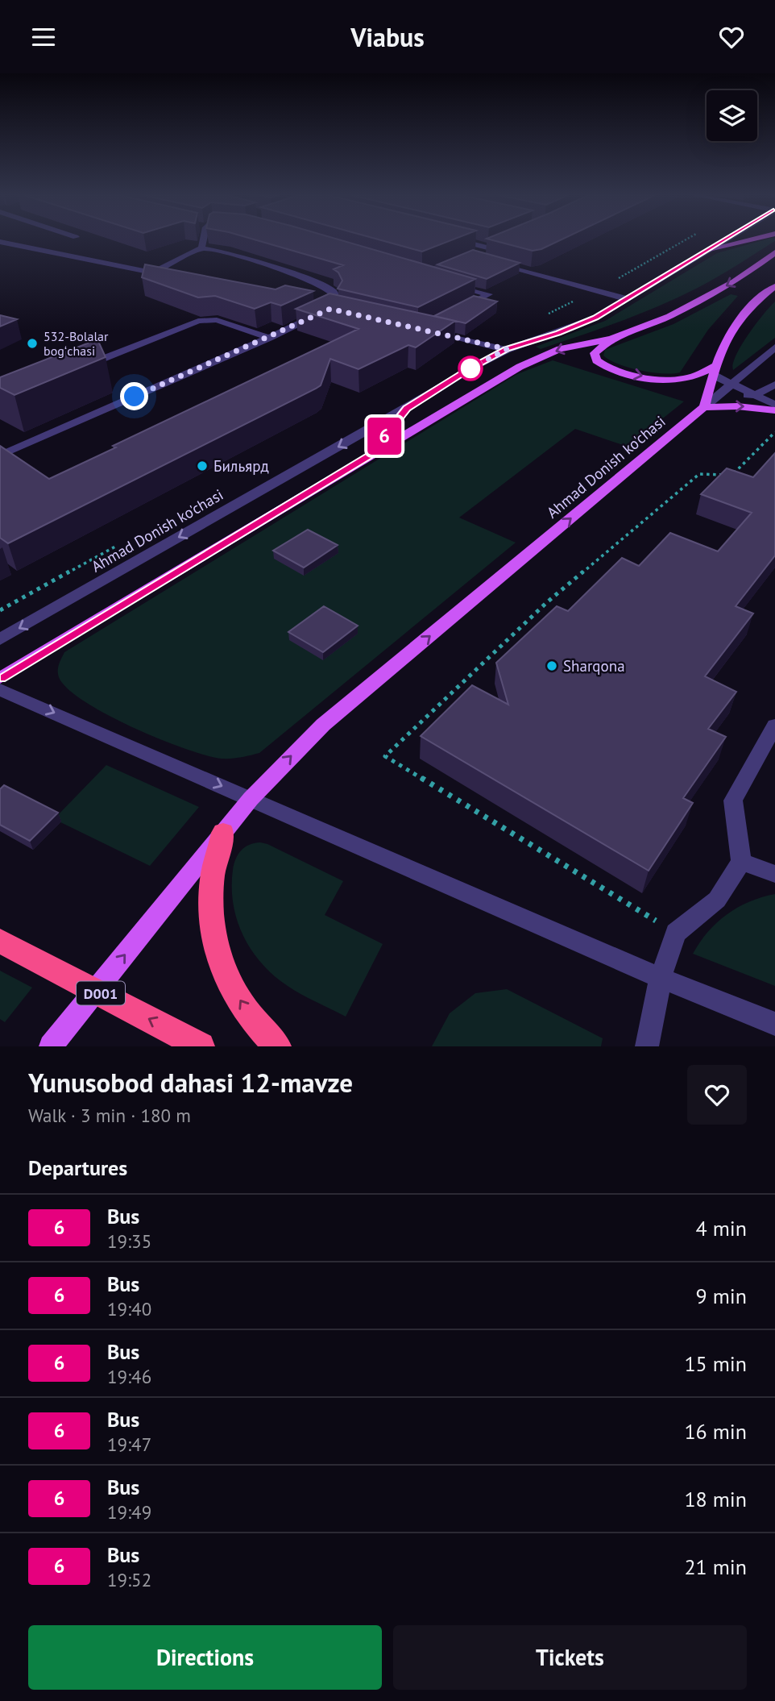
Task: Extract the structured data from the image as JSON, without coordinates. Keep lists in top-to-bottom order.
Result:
{
  "streets": {
    "highway": ["D001"],
    "main road": ["Ahmad Donish ko'chasi"]
  },
  "crossings": [
    ["Ahmad Donish ko'chasi", "D001"]
  ],
  "places": ["532-Bolalar bogʻchasi", "Бильярд", "Sharqona"],
  "lines": ["bus line 6"],
  "page": {
    "header": "Viabus",
    "on_map": "6",
    "heading": [
      ["Yunusobod dahasi 12-mavze", "Walk · 3 min · 180 m"],
      "Departures"
    ],
    "list": [
      {
        "mark": "6",
        "name": "Bus",
        "note": "19:35",
        "value": "4 min"
      },
      {
        "mark": "6",
        "name": "Bus",
        "note": "19:40",
        "value": "9 min"
      },
      {
        "mark": "6",
        "name": "Bus",
        "note": "19:46",
        "value": "15 min"
      },
      {
        "mark": "6",
        "name": "Bus",
        "note": "19:47",
        "value": "16 min"
      },
      {
        "mark": "6",
        "name": "Bus",
        "note": "19:49",
        "value": "18 min"
      },
      {
        "mark": "6",
        "name": "Bus",
        "note": "19:52",
        "value": "21 min"
      }
    ],
    "buttons": ["Directions", "Tickets"]
  }
}
